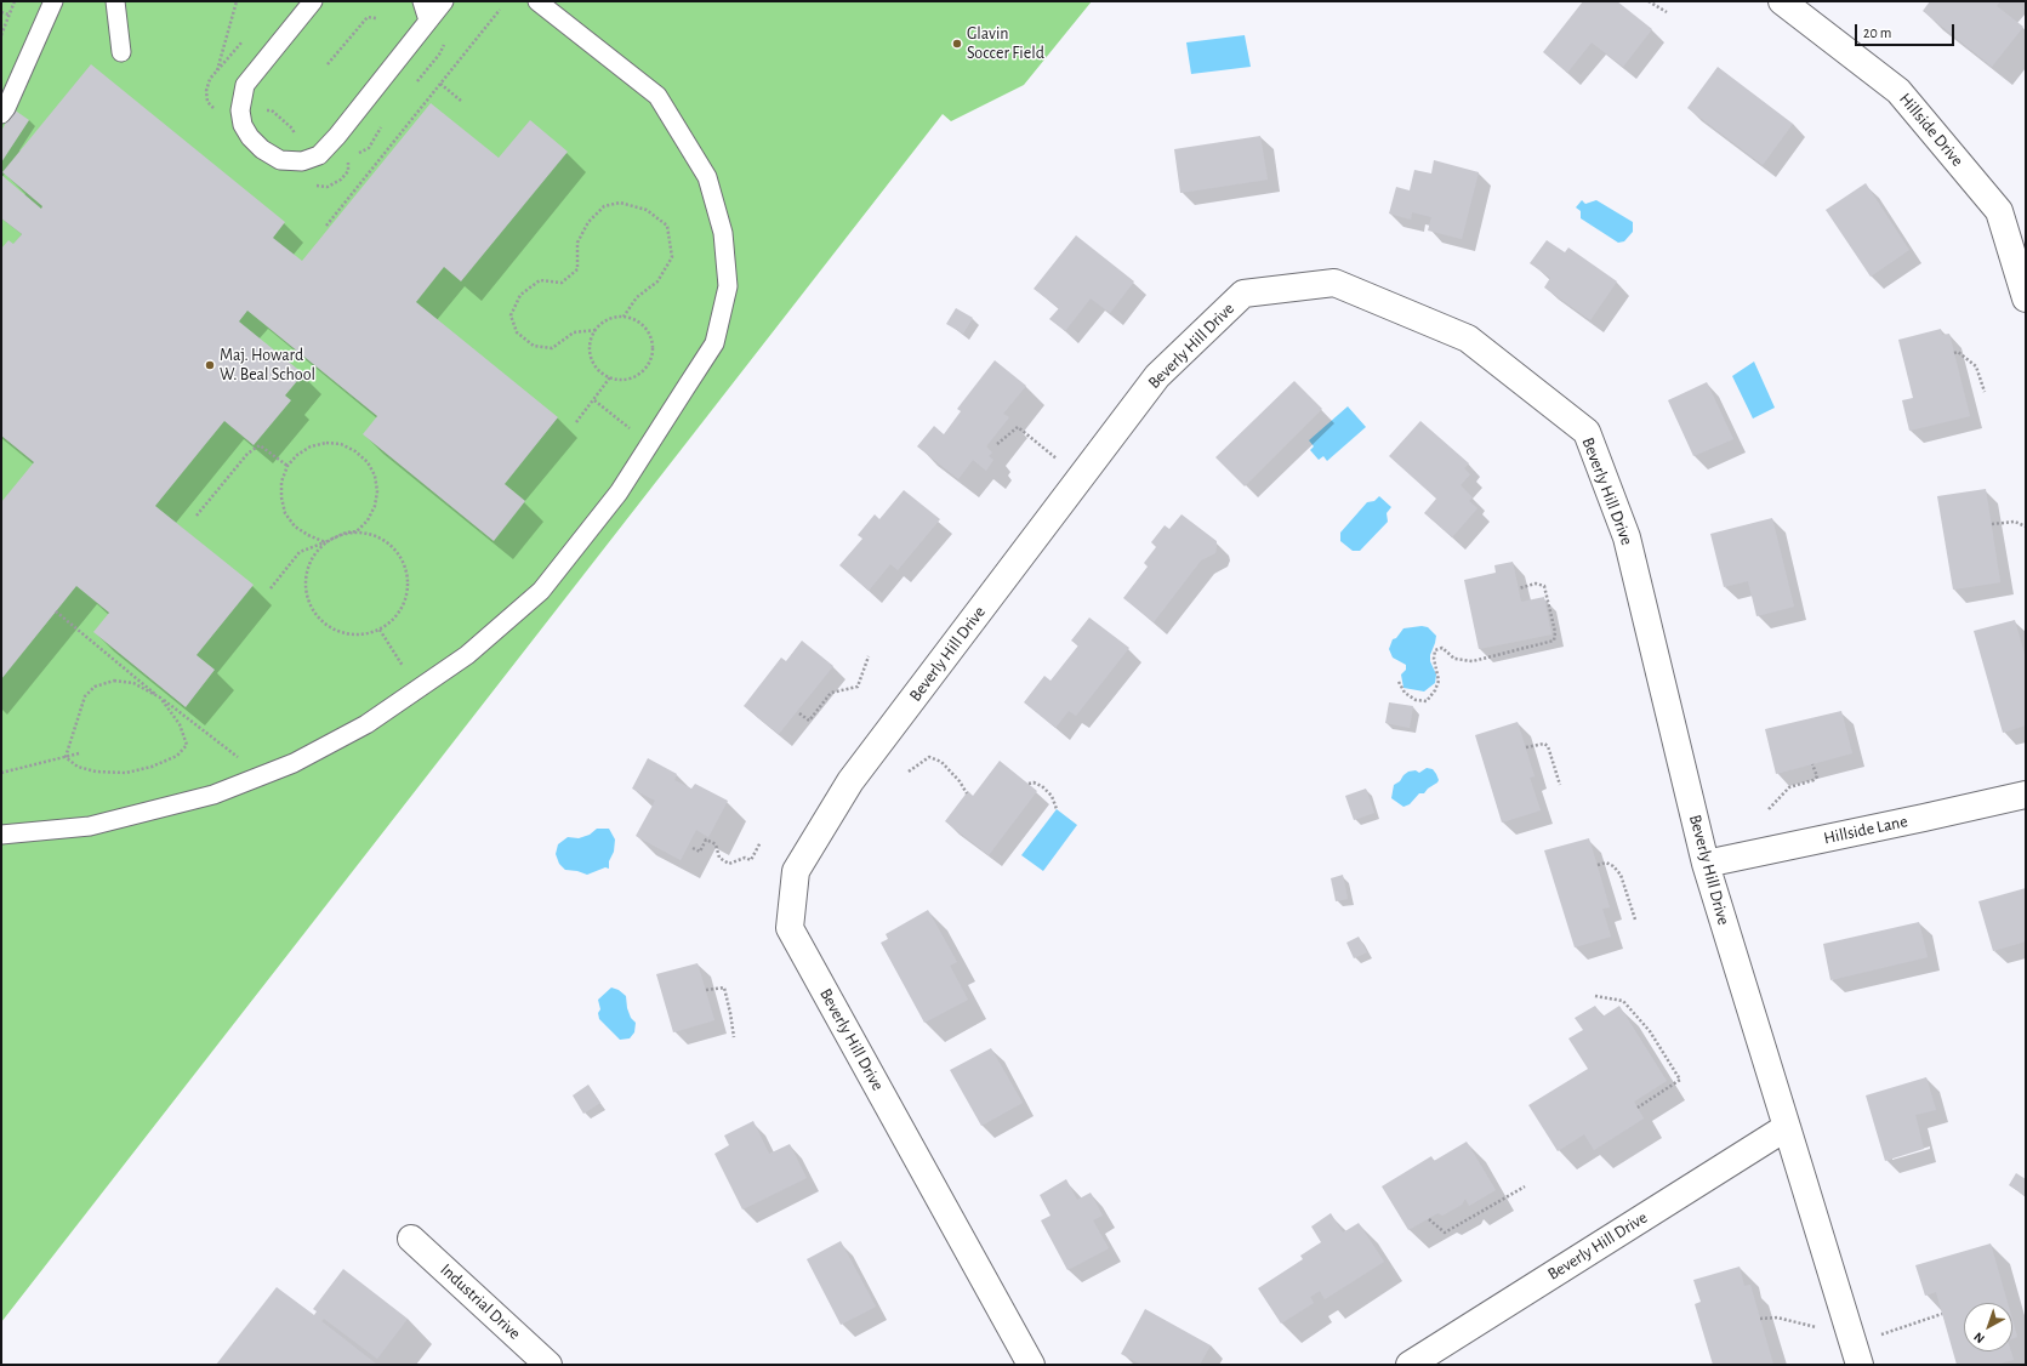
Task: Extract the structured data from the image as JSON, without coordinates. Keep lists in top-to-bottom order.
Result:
{
  "streets": {
    "street": [
      "Hillside Drive",
      "Beverly Hill Drive",
      "Hillside Lane",
      "Industrial Drive"
    ]
  },
  "crossings": [
    ["Beverly Hill Drive", "Hillside Lane"]
  ],
  "places": ["Glavin Soccer Field", "Maj. Howard W. Beal School"],
  "scale_bar": "20 m",
  "north": "bottom left"
}
